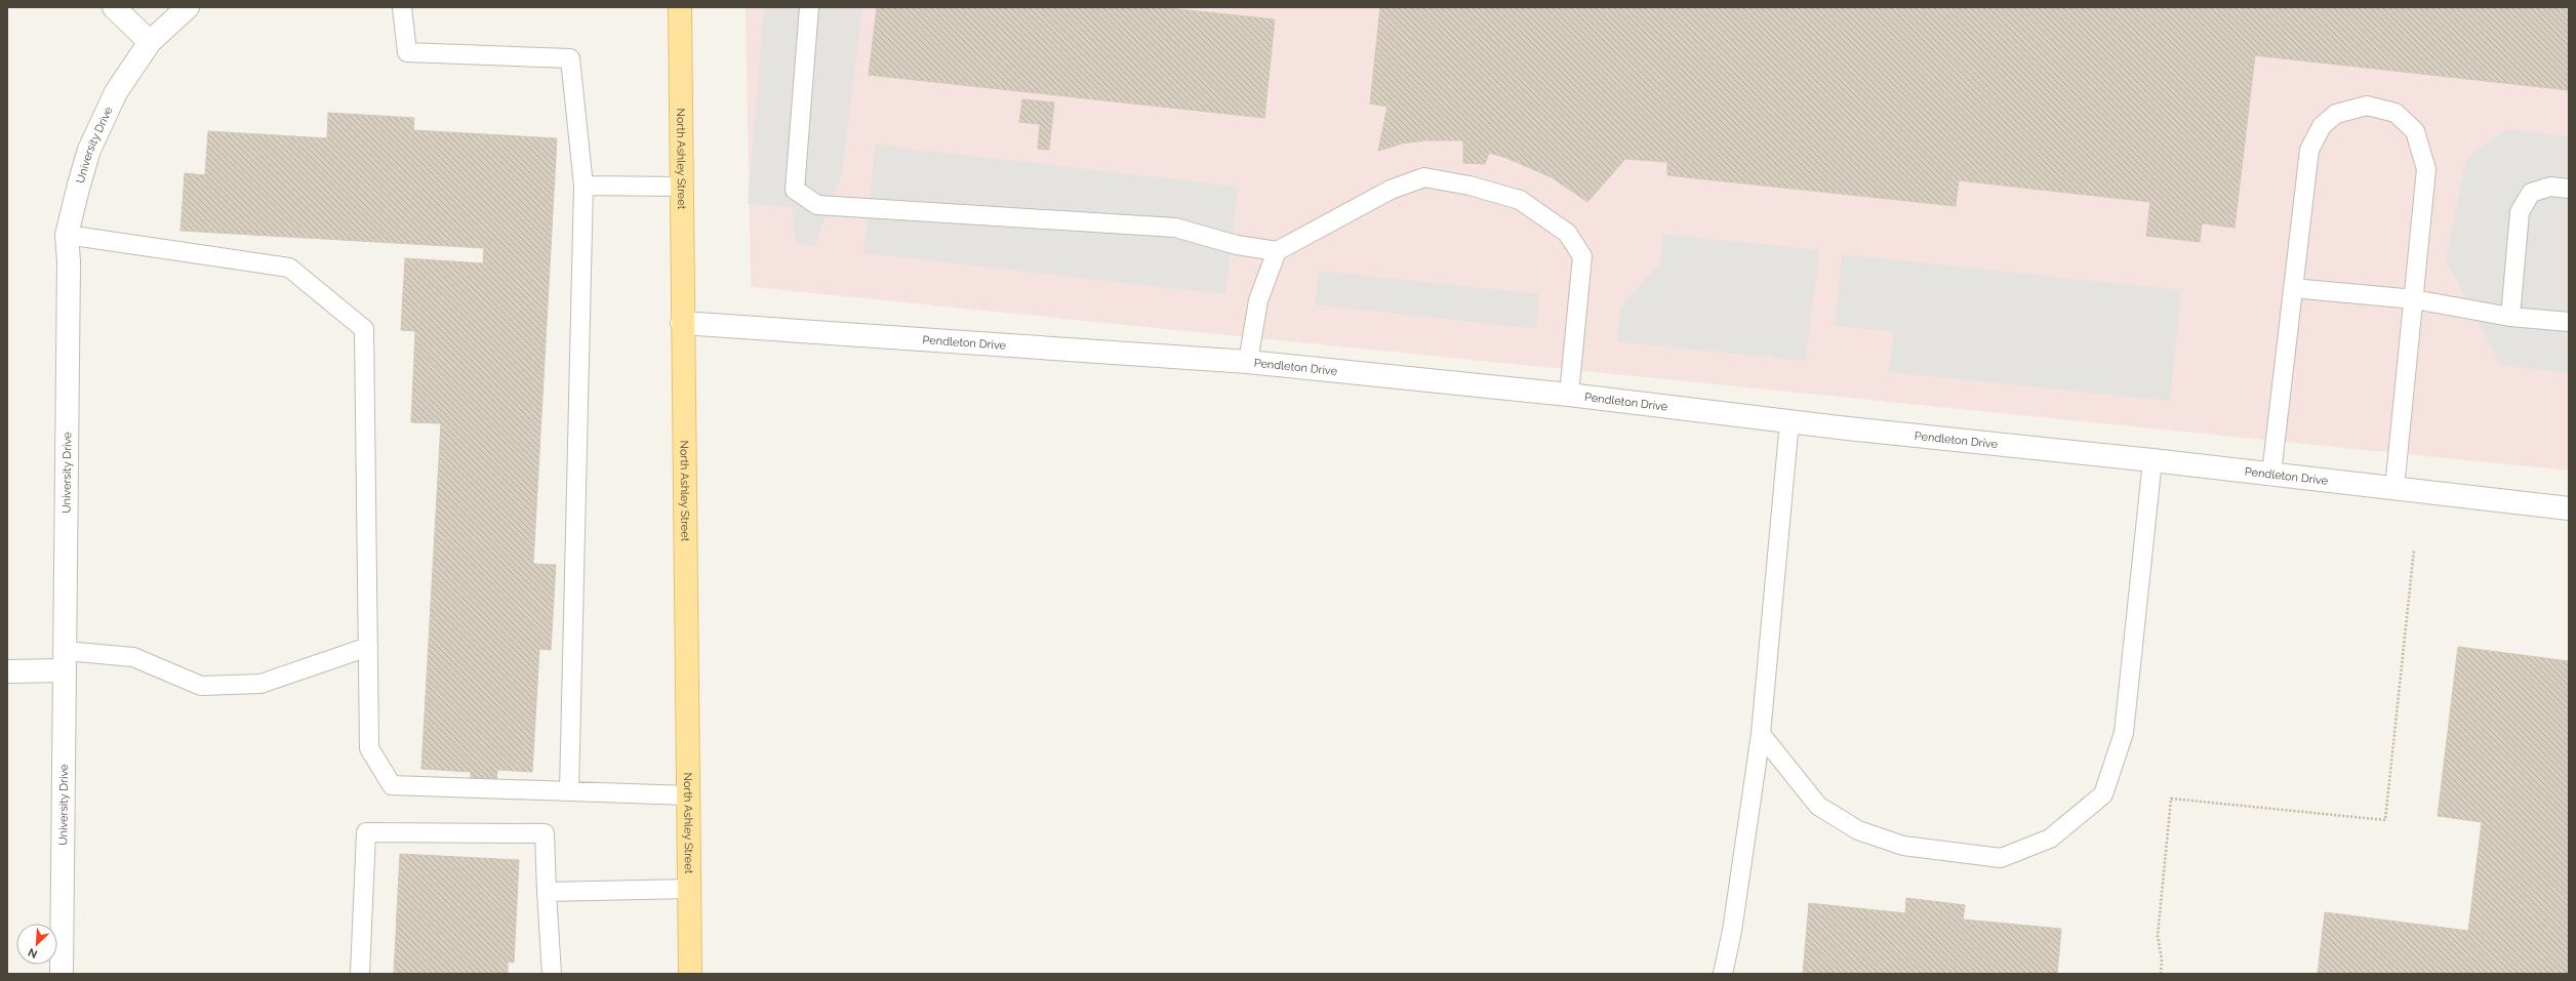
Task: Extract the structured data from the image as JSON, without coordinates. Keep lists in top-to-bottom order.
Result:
{
  "streets": {
    "main road": ["North Ashley Street"],
    "street": ["University Drive", "Pendleton Drive"]
  },
  "crossings": [
    ["North Ashley Street", "Pendleton Drive"]
  ],
  "north": "bottom left"
}
